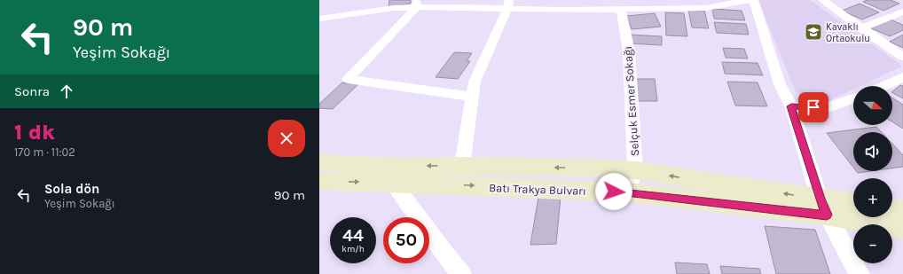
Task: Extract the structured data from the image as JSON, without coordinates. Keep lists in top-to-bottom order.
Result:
{
  "streets": {
    "main road": ["Batı Trakya Bulvarı"],
    "street": ["Selçuk Esmer Sokağı"]
  },
  "crossings": [
    ["Selçuk Esmer Sokağı", "Batı Trakya Bulvarı"]
  ],
  "places": {
    "school or university": ["Kavaklı Ortaokulu"]
  },
  "north": "right",
  "page": {
    "turn": ["90 m", "Yeşim Sokağı"],
    "then": "Sonra",
    "map_buttons": ["+", "−"],
    "heading": ["1 dk", "170 m · 11:02"],
    "list": [
      {
        "name": "Sola dön",
        "note": "Yeşim Sokağı",
        "value": "90 m"
      }
    ],
    "speed": "44 km/h",
    "limit": "50"
  }
}
